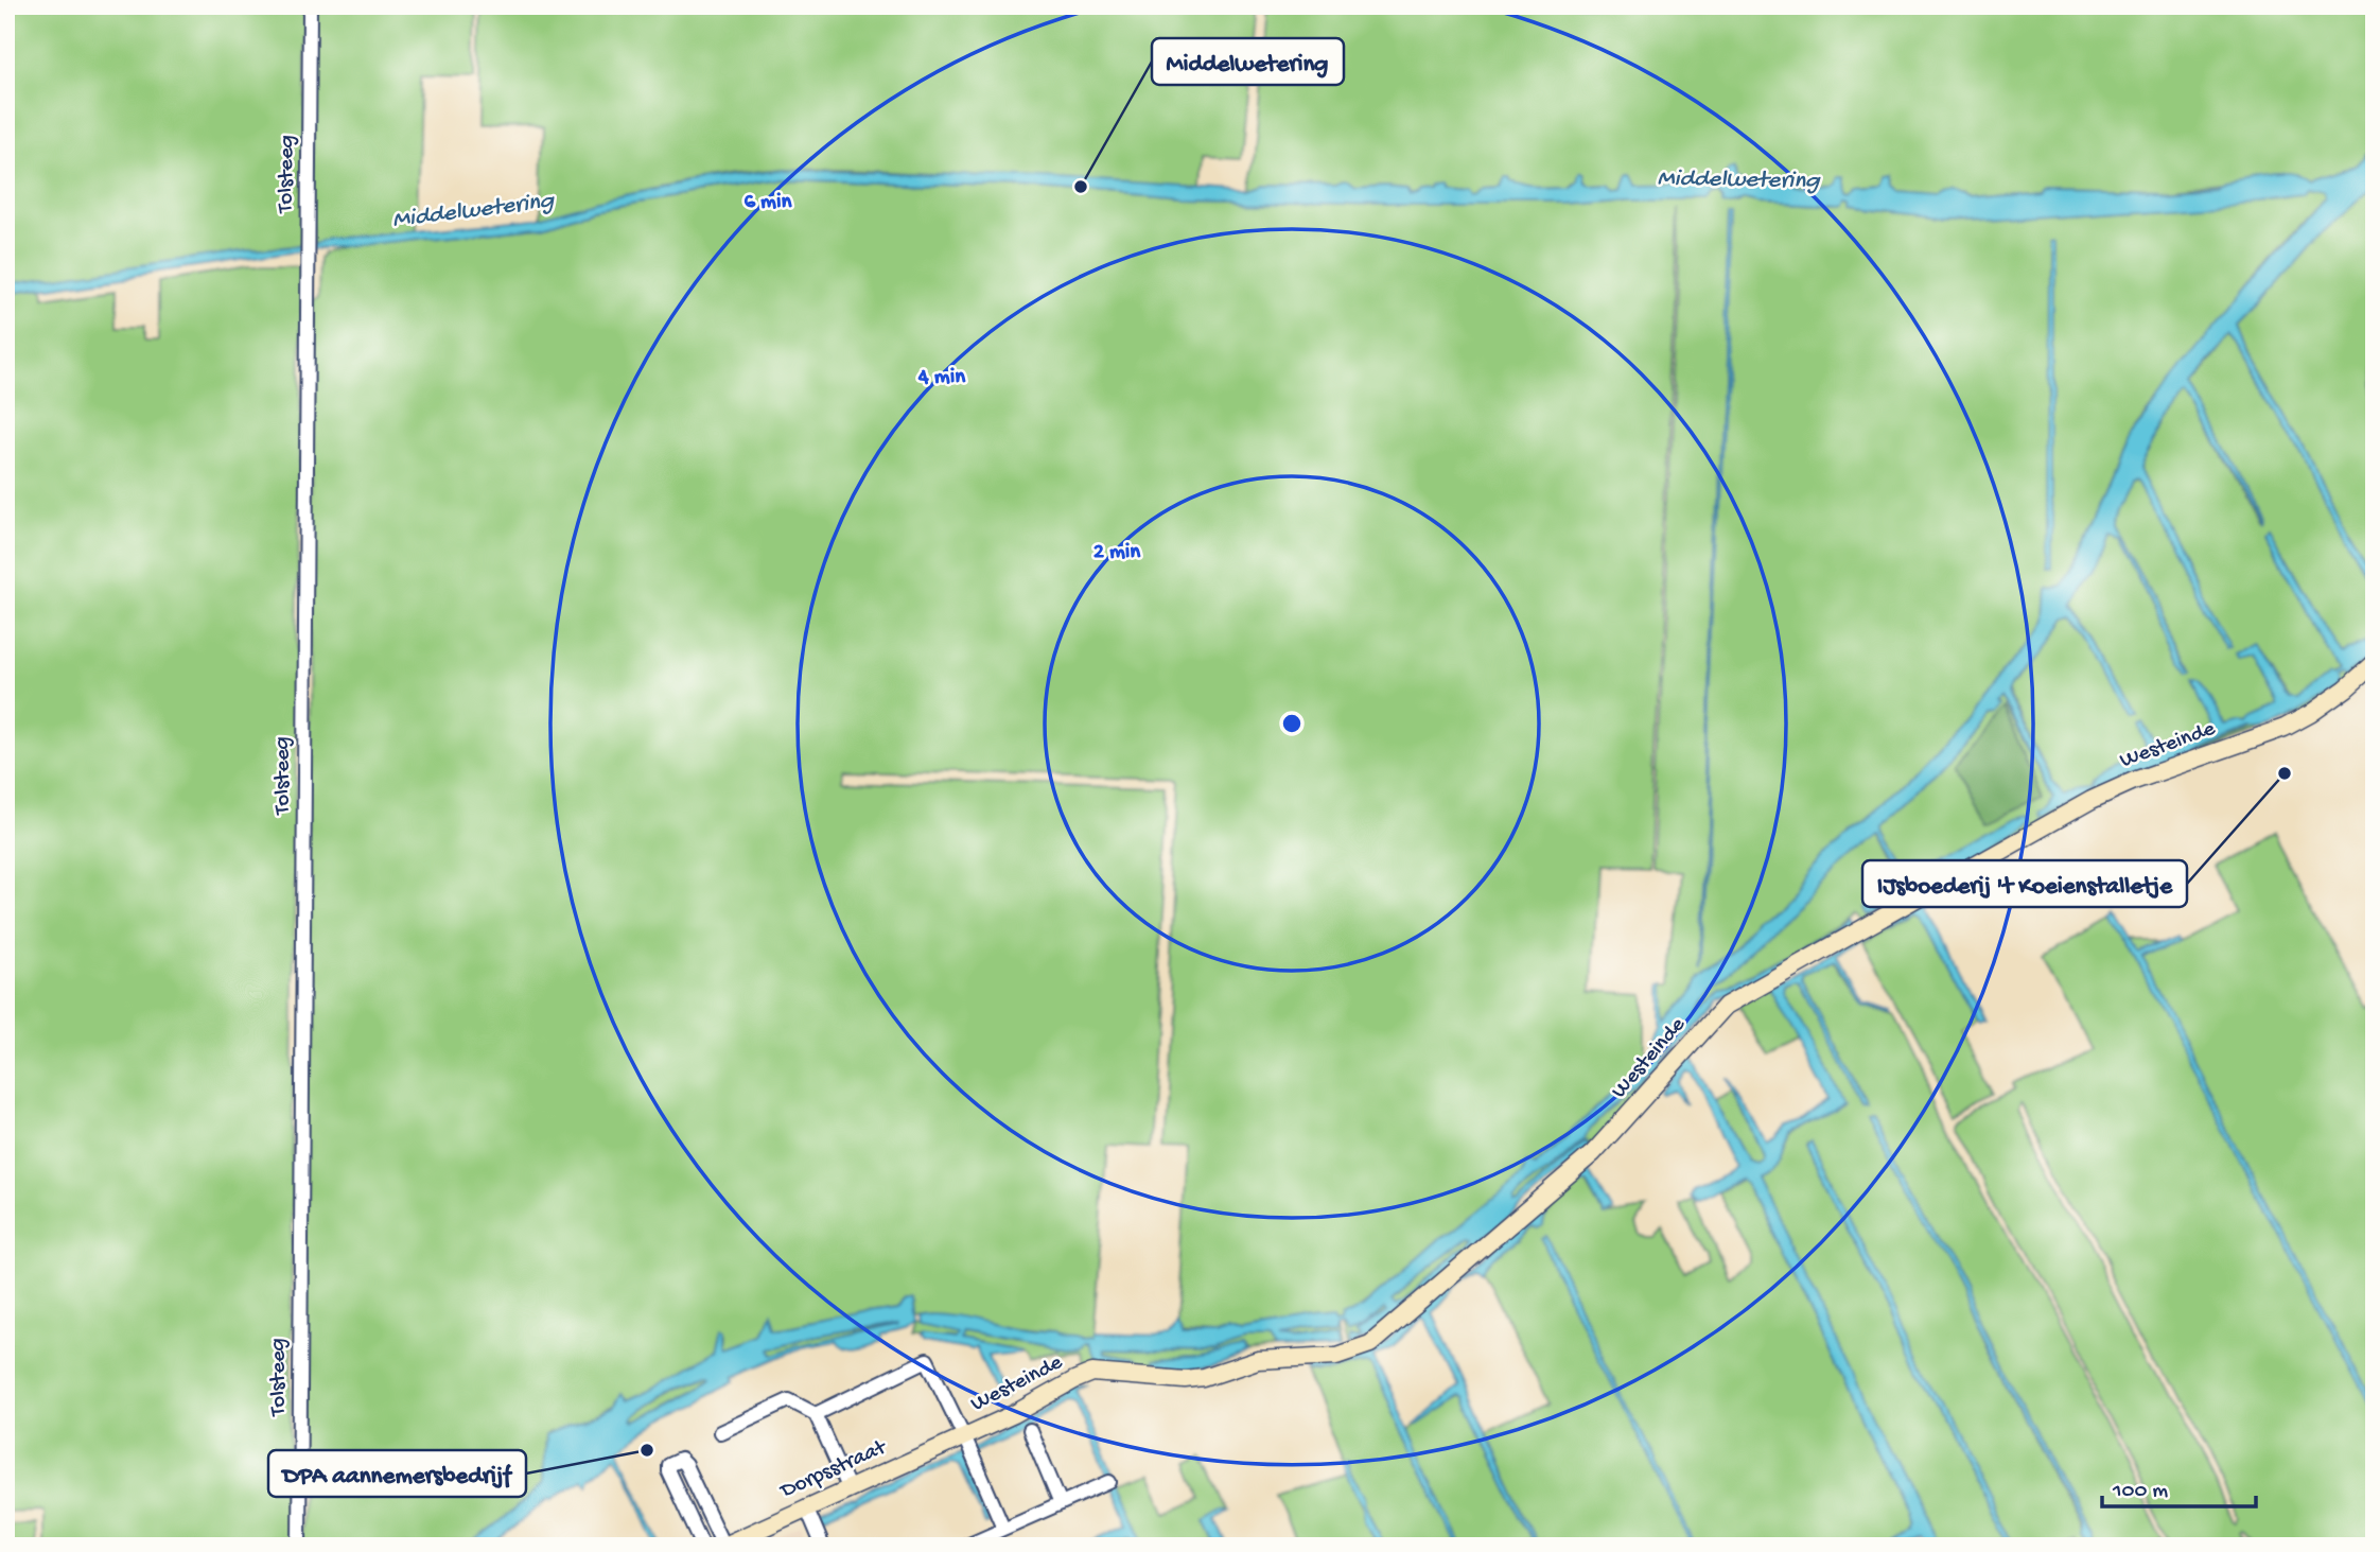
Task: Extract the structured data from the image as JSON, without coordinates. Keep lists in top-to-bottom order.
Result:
{
  "streets": {
    "street": ["Tolsteeg", "Westeinde", "Dorpsstraat"]
  },
  "crossings": [
    ["Westeinde", "Dorpsstraat"]
  ],
  "water": ["Middelwetering"],
  "places": ["Middelwetering", "IJsboederij 't Koeienstalletje", "DPA aannemersbedrijf"],
  "scale_bar": "100 m",
  "rings": ["6 min", "4 min", "2 min"]
}
